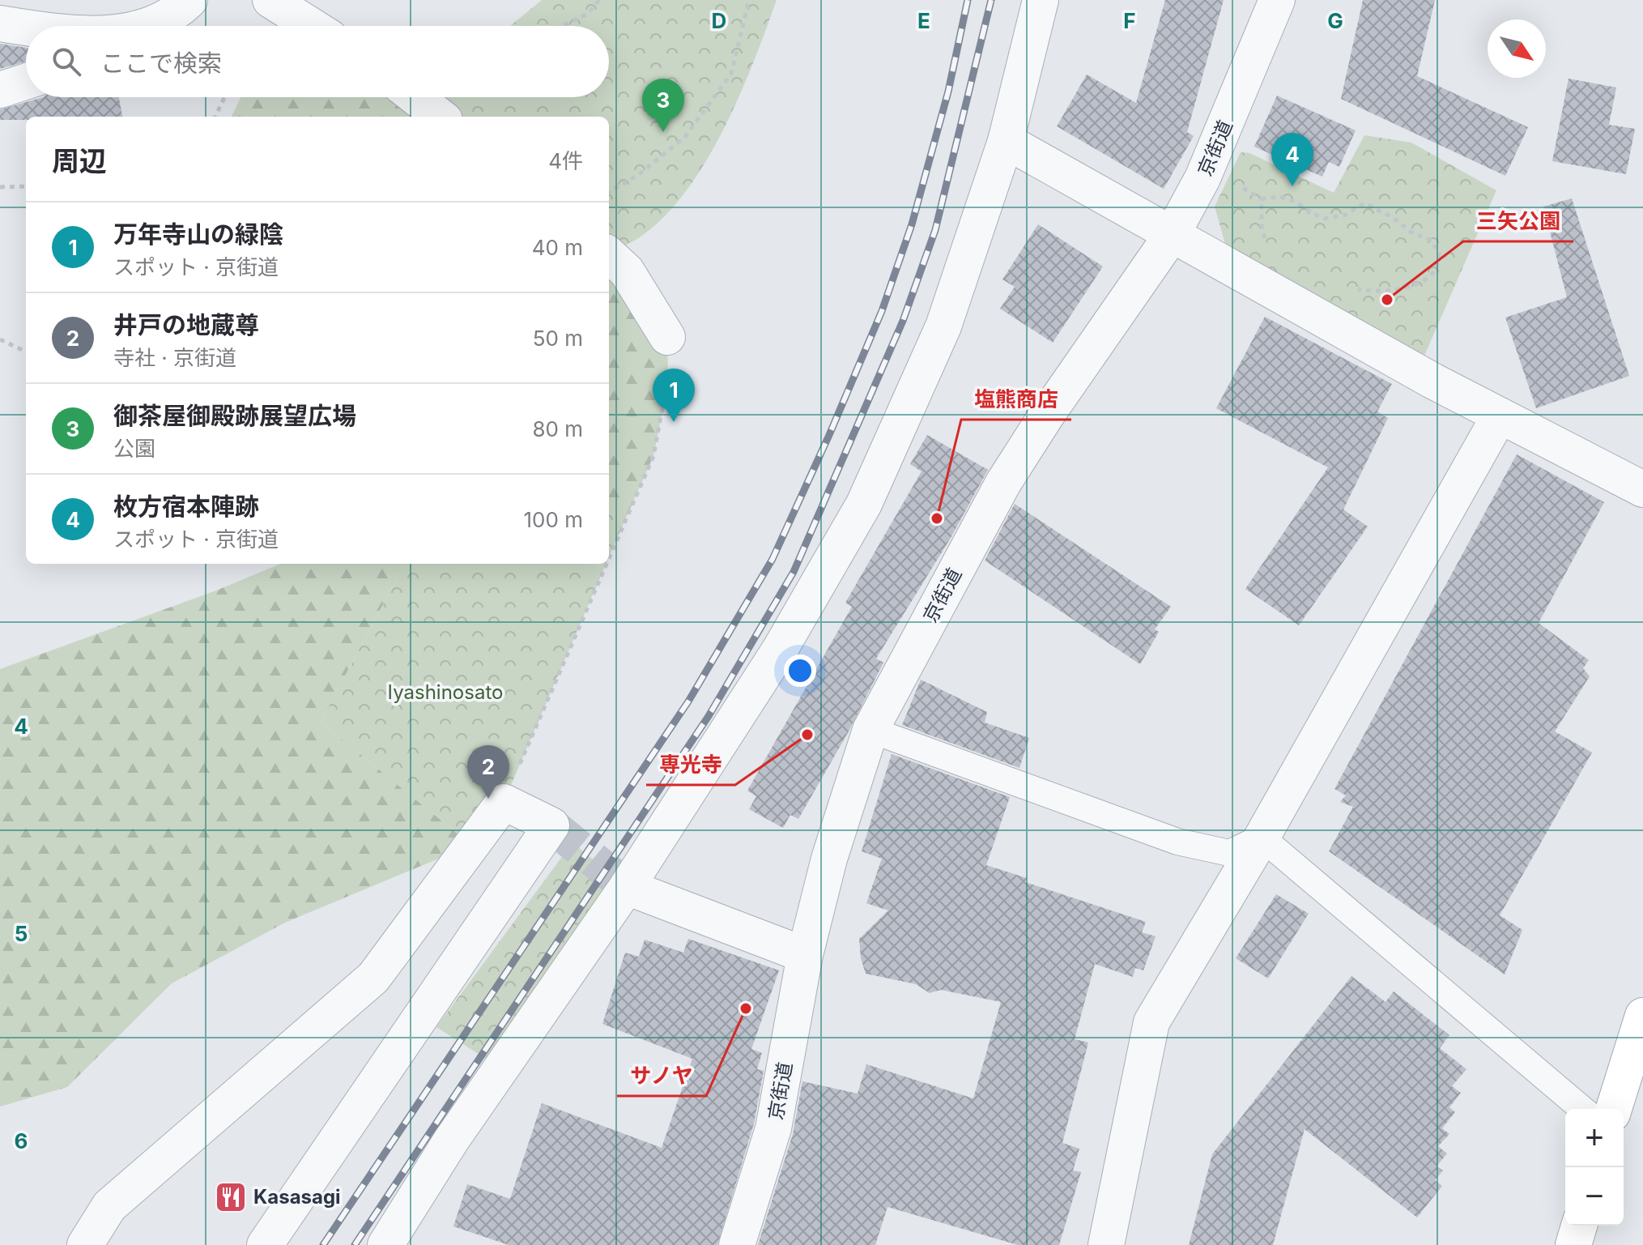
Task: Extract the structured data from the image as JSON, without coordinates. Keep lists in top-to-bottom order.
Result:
{
  "streets": {
    "street": ["京街道"]
  },
  "parks": ["Iyashinosato"],
  "places": {
    "other": [
      "三矢公園",
      "塩熊商店",
      "専光寺",
      "サノヤ"
    ],
    "restaurant": ["Kasasagi"]
  },
  "north": "bottom right",
  "page": {
    "search": "ここで検索",
    "pins": [
      "3",
      "4",
      "1",
      "2"
    ],
    "heading": ["周辺", "4件"],
    "list": [
      {
        "mark": "1",
        "name": "万年寺山の緑陰",
        "note": "スポット · 京街道",
        "value": "40 m"
      },
      {
        "mark": "2",
        "name": "井戸の地蔵尊",
        "note": "寺社 · 京街道",
        "value": "50 m"
      },
      {
        "mark": "3",
        "name": "御茶屋御殿跡展望広場",
        "note": "公園",
        "value": "80 m"
      },
      {
        "mark": "4",
        "name": "枚方宿本陣跡",
        "note": "スポット · 京街道",
        "value": "100 m"
      }
    ],
    "map_buttons": ["+", "−"]
  },
  "grid": {
    "columns": [
      "D",
      "E",
      "F",
      "G"
    ],
    "rows": ["4", "5", "6"]
  }
}
